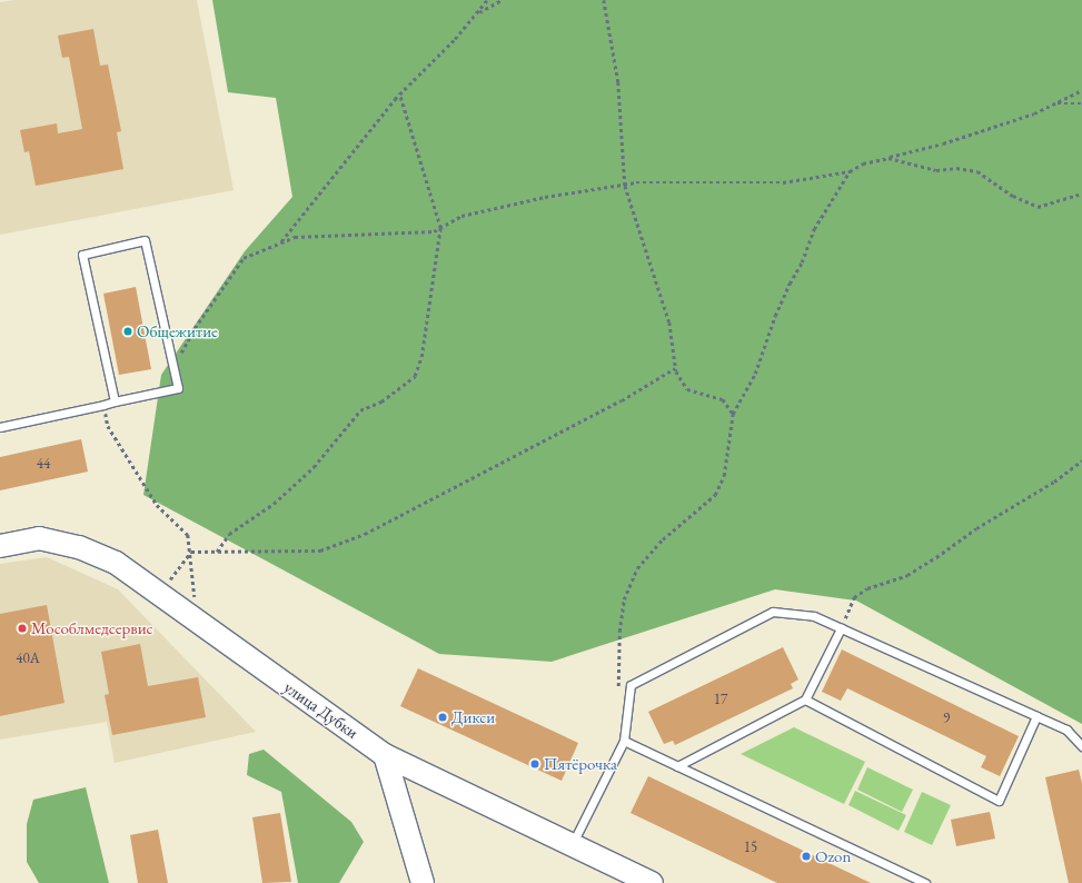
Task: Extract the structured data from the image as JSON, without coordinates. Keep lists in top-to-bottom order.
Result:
{
  "streets": {
    "street": ["улица Дубки"]
  },
  "places": [
    "Общежитие",
    "Мособлмедсервис",
    "Дикси",
    "Пятёрочка",
    "Ozon"
  ],
  "house_numbers": [
    "44",
    "40А",
    "17",
    "9",
    "15"
  ]
}
